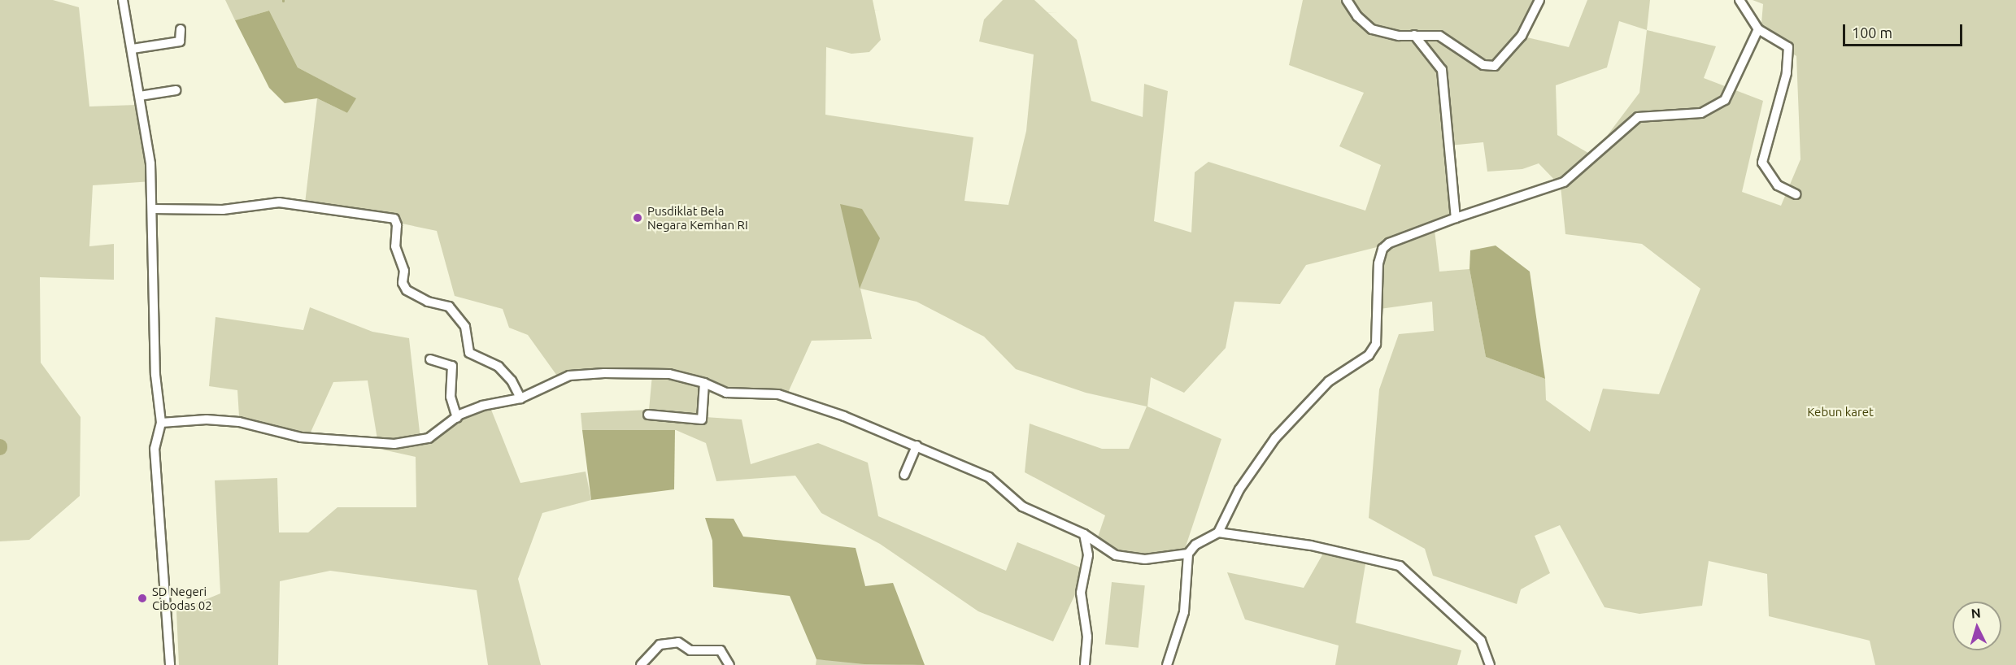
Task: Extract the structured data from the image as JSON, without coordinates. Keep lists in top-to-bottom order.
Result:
{
  "parks": ["Kebun karet"],
  "places": ["Pusdiklat Bela Negara Kemhan RI", "SD Negeri Cibodas 02"],
  "scale_bar": "100 m",
  "north": "top"
}
